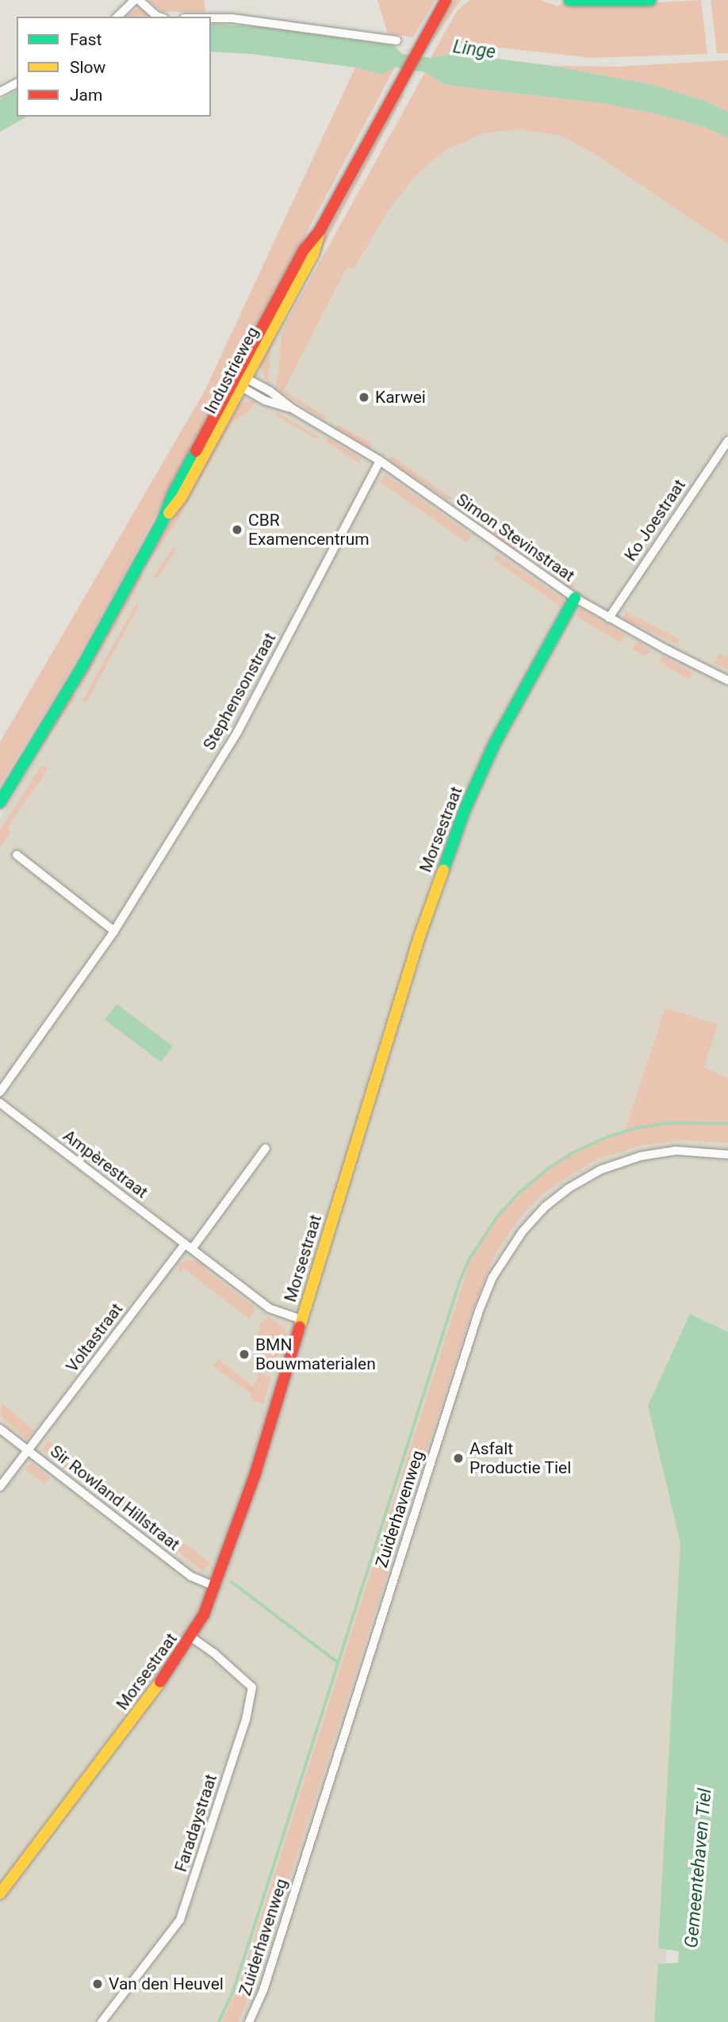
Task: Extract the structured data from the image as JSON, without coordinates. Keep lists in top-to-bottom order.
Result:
{
  "streets": {
    "street": [
      "Industrieweg",
      "Ko Joestraat",
      "Simon Stevinstraat",
      "Stephensonstraat",
      "Morsestraat",
      "Ampèrestraat",
      "Voltastraat",
      "Sir Rowland Hillstraat",
      "Zuiderhavenweg",
      "Faradaystraat"
    ]
  },
  "crossings": [
    ["Industrieweg", "Simon Stevinstraat"],
    ["Ko Joestraat", "Simon Stevinstraat"],
    ["Simon Stevinstraat", "Stephensonstraat"],
    ["Simon Stevinstraat", "Morsestraat"],
    ["Morsestraat", "Ampèrestraat"],
    ["Morsestraat", "Sir Rowland Hillstraat"],
    ["Morsestraat", "Faradaystraat"],
    ["Ampèrestraat", "Voltastraat"],
    ["Voltastraat", "Sir Rowland Hillstraat"]
  ],
  "water": ["Linge", "Gemeentehaven Tiel"],
  "places": [
    "Karwei",
    "CBR Examencentrum",
    "BMN Bouwmaterialen",
    "Asfalt Productie Tiel",
    "Van den Heuvel"
  ],
  "legend": ["Fast", "Slow", "Jam"]
}
